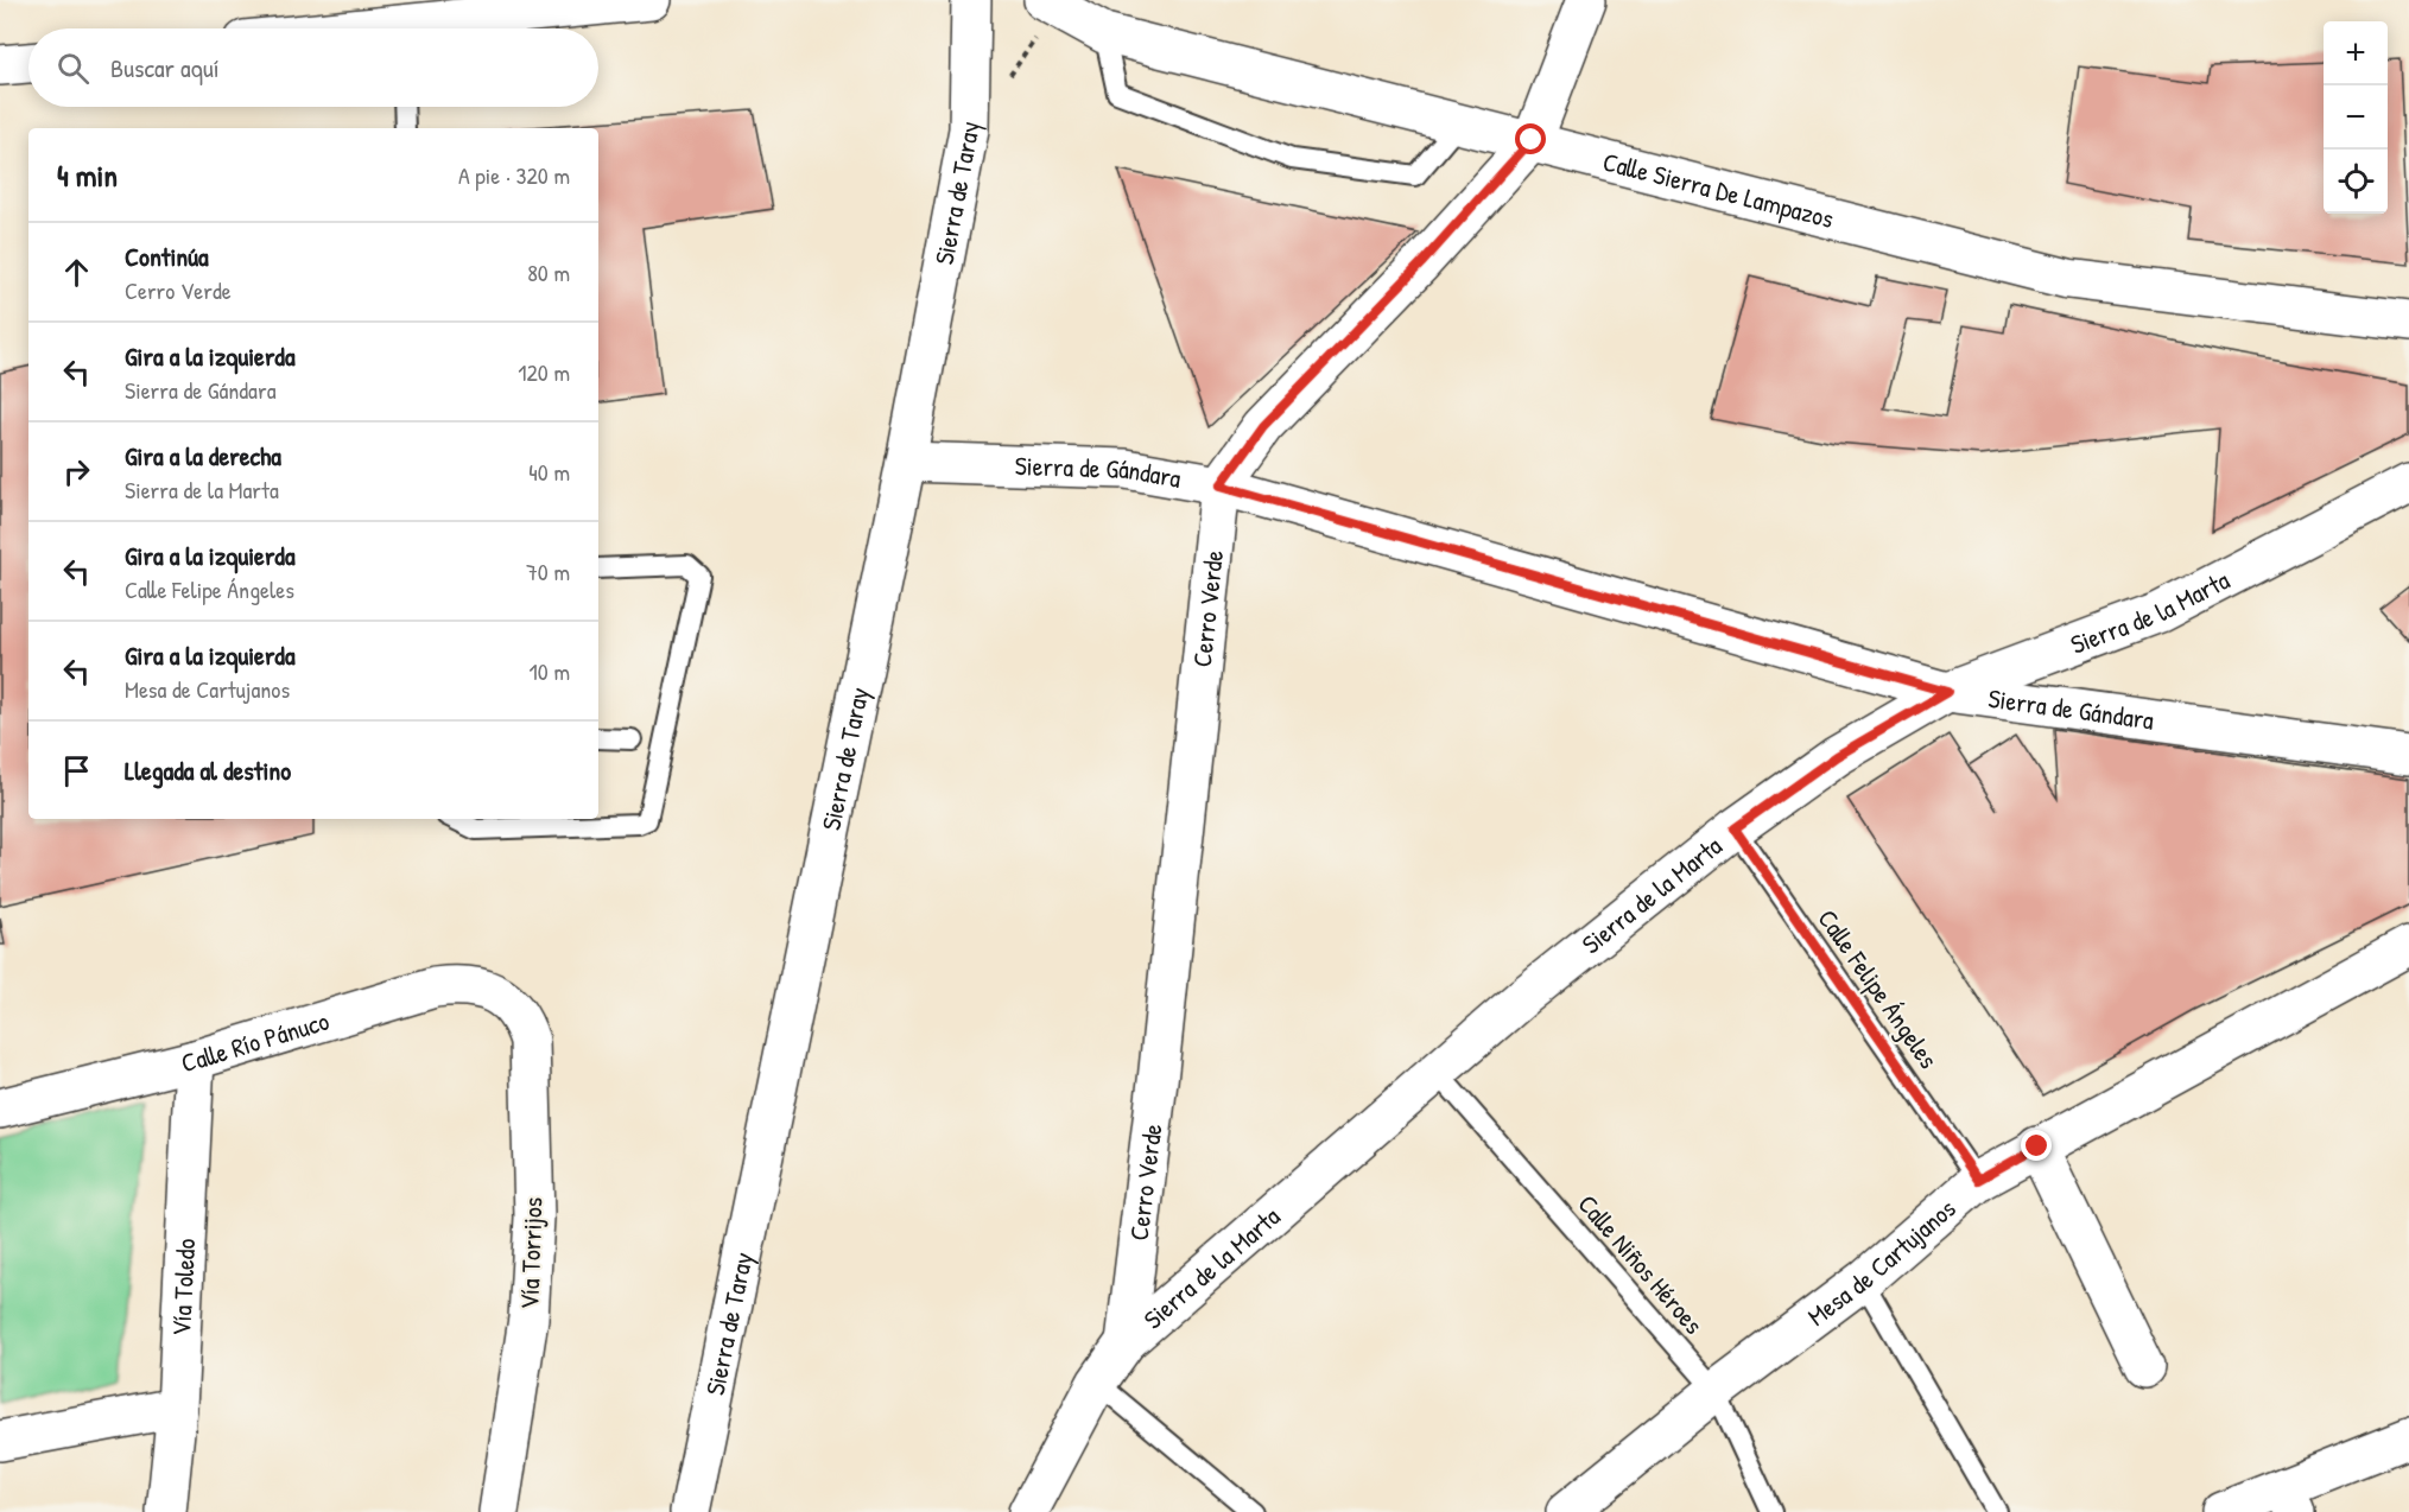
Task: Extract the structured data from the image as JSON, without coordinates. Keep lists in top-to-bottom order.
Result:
{
  "streets": {
    "main road": [
      "Calle Sierra De Lampazos",
      "Sierra de Taray",
      "Sierra de Gándara",
      "Cerro Verde",
      "Sierra de la Marta",
      "Calle Río Pánuco",
      "Vía Torrijos",
      "Mesa de Cartujanos",
      "Vía Toledo"
    ],
    "lane": ["Calle Felipe Ángeles", "Calle Niños Héroes"]
  },
  "crossings": [
    ["Calle Sierra De Lampazos", "Cerro Verde"],
    ["Sierra de Taray", "Sierra de Gándara"],
    ["Sierra de Gándara", "Cerro Verde"],
    ["Sierra de Gándara", "Sierra de la Marta"],
    ["Cerro Verde", "Sierra de la Marta"],
    ["Sierra de la Marta", "Calle Felipe Ángeles"],
    ["Sierra de la Marta", "Calle Niños Héroes"],
    ["Calle Felipe Ángeles", "Mesa de Cartujanos"],
    ["Calle Río Pánuco", "Vía Torrijos"],
    ["Calle Río Pánuco", "Vía Toledo"],
    ["Mesa de Cartujanos", "Calle Niños Héroes"]
  ],
  "page": {
    "map_buttons": ["+", "−"],
    "search": "Buscar aquí",
    "heading": ["4 min", "A pie · 320 m"],
    "list": [
      ["Continúa", "Cerro Verde", "80 m"],
      ["Gira a la izquierda", "Sierra de Gándara", "120 m"],
      ["Gira a la derecha", "Sierra de la Marta", "40 m"],
      ["Gira a la izquierda", "Calle Felipe Ángeles", "70 m"],
      ["Gira a la izquierda", "Mesa de Cartujanos", "10 m"],
      "Llegada al destino"
    ]
  }
}
